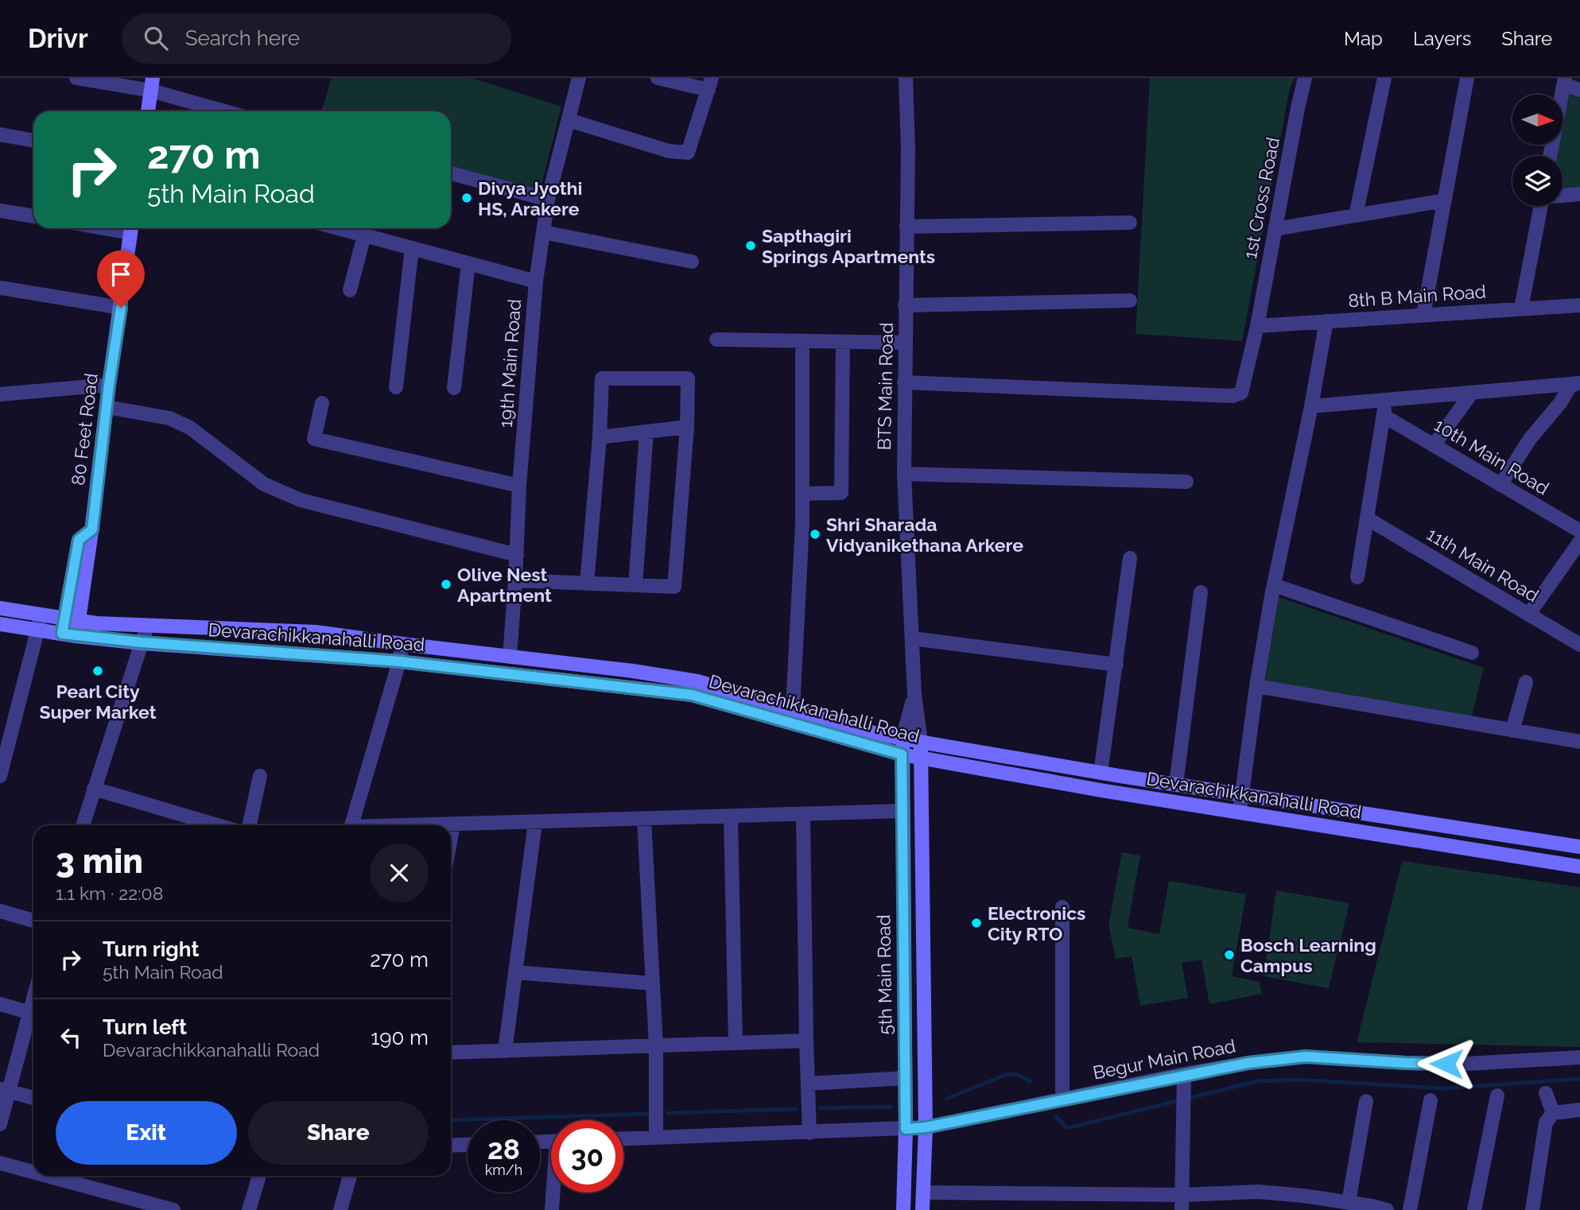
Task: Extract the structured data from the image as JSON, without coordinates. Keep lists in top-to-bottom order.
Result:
{
  "streets": {
    "main road": ["80 Feet Road", "Devarachikkanahalli Road", "5th Main Road"],
    "street": [
      "1st Cross Road",
      "8th B Main Road",
      "19th Main Road",
      "BTS Main Road",
      "10th Main Road",
      "11th Main Road",
      "Begur Main Road"
    ]
  },
  "crossings": [
    ["1st Cross Road", "8th B Main Road"],
    ["1st Cross Road", "BTS Main Road"],
    ["19th Main Road", "Devarachikkanahalli Road"],
    ["BTS Main Road", "Devarachikkanahalli Road"],
    ["BTS Main Road", "5th Main Road"],
    ["80 Feet Road", "Devarachikkanahalli Road"],
    ["Devarachikkanahalli Road", "5th Main Road"],
    ["5th Main Road", "Begur Main Road"]
  ],
  "places": [
    "Divya Jyothi HS, Arakere",
    "Sapthagiri Springs Apartments",
    "Shri Sharada Vidyanikethana Arkere",
    "Olive Nest Apartment",
    "Pearl City Super Market",
    "Electronics City RTO",
    "Bosch Learning Campus"
  ],
  "north": "right",
  "page": {
    "header": "Drivr",
    "search": "Search here",
    "nav": ["Map", "Layers", "Share"],
    "turn": ["270 m", "5th Main Road"],
    "heading": ["3 min", "1.1 km · 22:08"],
    "list": [
      {
        "name": "Turn right",
        "note": "5th Main Road",
        "value": "270 m"
      },
      {
        "name": "Turn left",
        "note": "Devarachikkanahalli Road",
        "value": "190 m"
      }
    ],
    "buttons": ["Exit", "Share"],
    "speed": "28 km/h",
    "limit": "30"
  }
}
